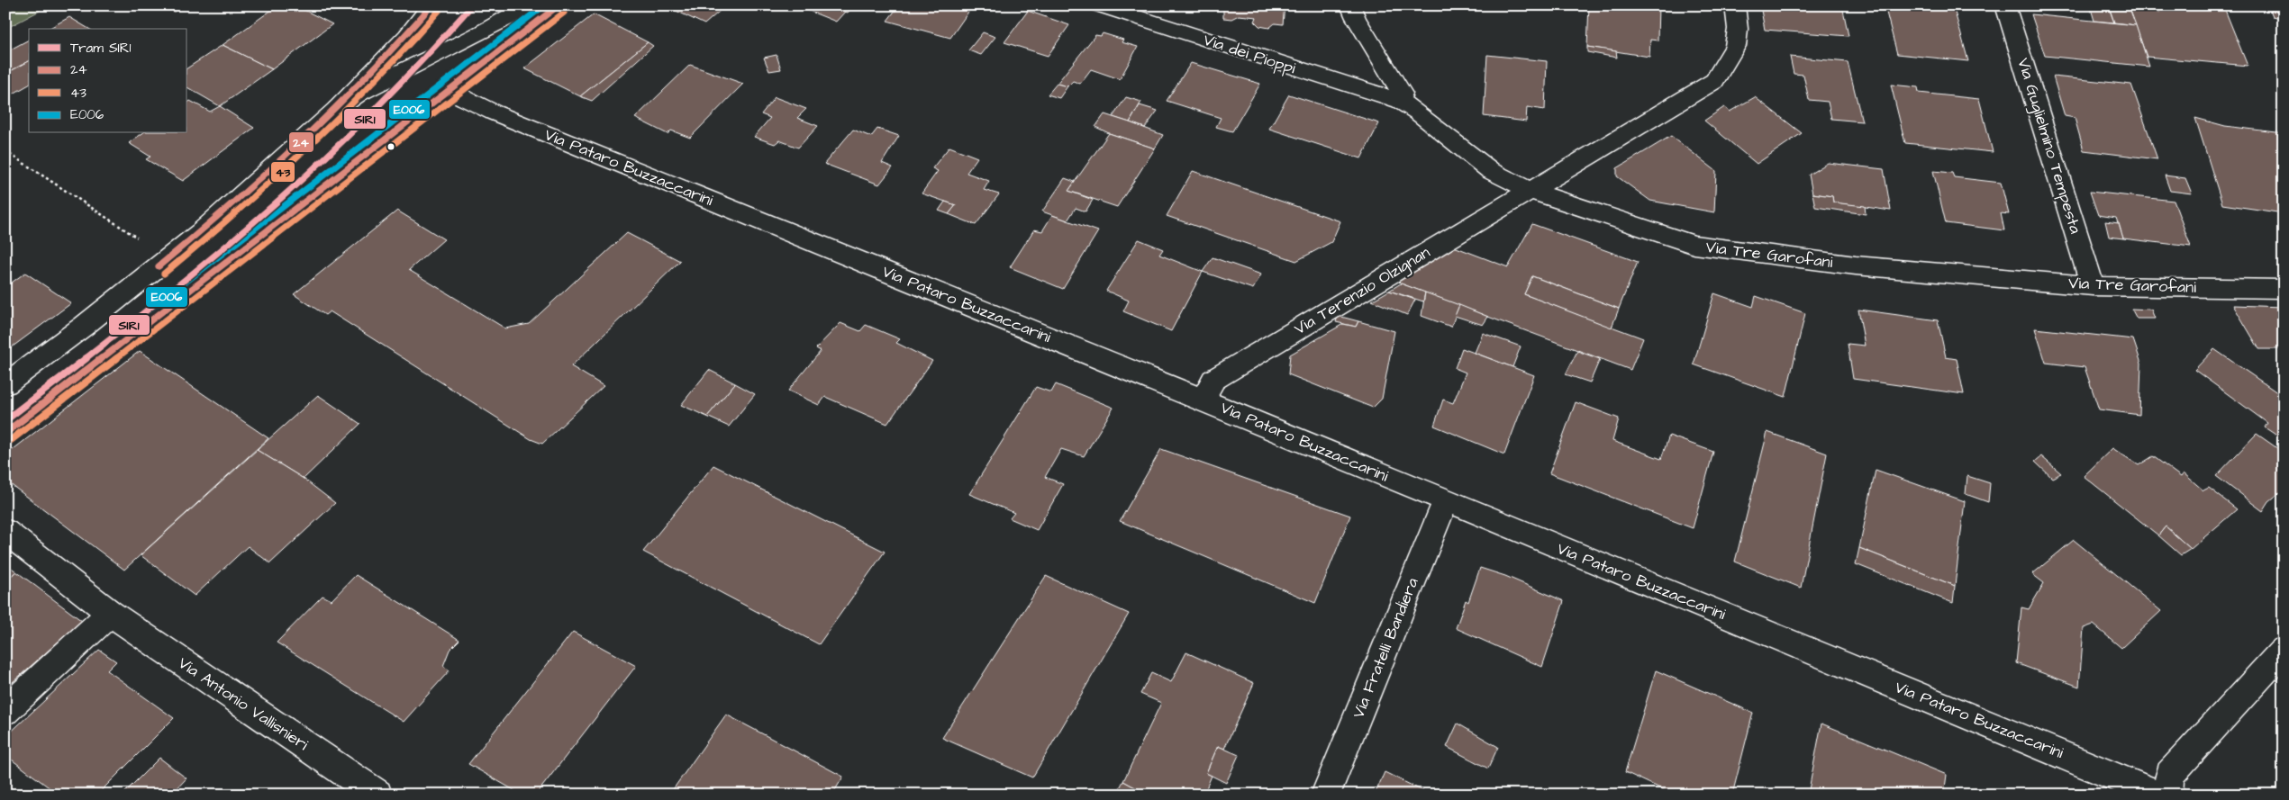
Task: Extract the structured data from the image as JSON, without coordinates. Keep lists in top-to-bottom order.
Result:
{
  "streets": {
    "street": [
      "Via dei Pioppi",
      "Via Guglielmino Tempesta",
      "Via Pataro Buzzaccarini",
      "Via Tre Garofani",
      "Via Terenzio Olzignan",
      "Via Fratelli Bandiera",
      "Via Antonio Vallisnieri"
    ]
  },
  "crossings": [
    ["Via dei Pioppi", "Via Tre Garofani"],
    ["Via Guglielmino Tempesta", "Via Tre Garofani"],
    ["Via Pataro Buzzaccarini", "Via Terenzio Olzignan"],
    ["Via Pataro Buzzaccarini", "Via Fratelli Bandiera"],
    ["Via Tre Garofani", "Via Terenzio Olzignan"]
  ],
  "lines": [
    "tram line SIR1",
    "transit line 24",
    "transit line E006",
    "transit line 43"
  ],
  "legend": [
    "Tram SIR1",
    "24",
    "43",
    "E006"
  ]
}
